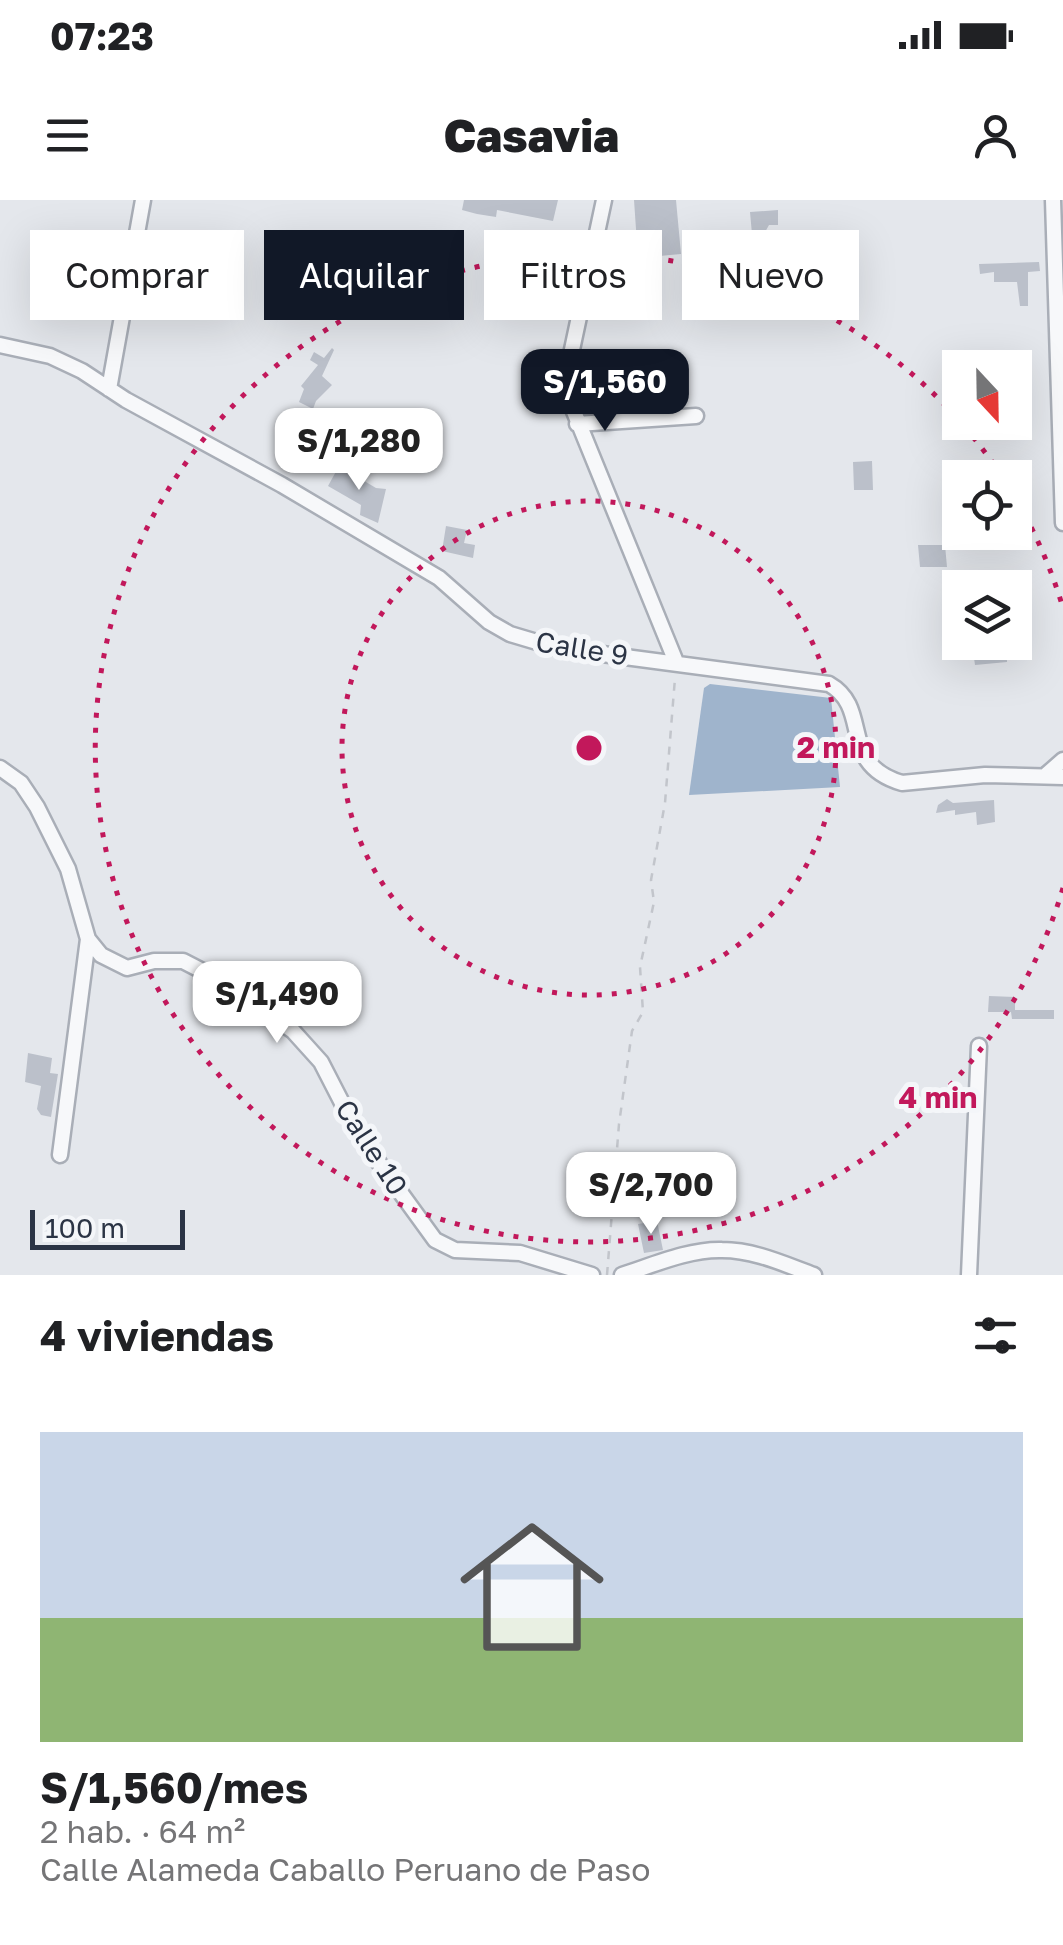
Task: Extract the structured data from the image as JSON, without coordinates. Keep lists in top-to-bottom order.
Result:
{
  "streets": {
    "street": ["Calle 9", "Calle 10"]
  },
  "scale_bar": "100 m",
  "north": "bottom",
  "page": {
    "status": "07:23",
    "header": "Casavia",
    "chip": [
      "Comprar",
      "Alquilar",
      "Filtros",
      "Nuevo"
    ],
    "price": [
      "S/1,560",
      "S/1,280",
      "S/1,490",
      "S/2,700"
    ],
    "scale": "100 m",
    "heading": "4 viviendas",
    "list": [
      {
        "name": "S/1,560/mes",
        "note": "2 hab. · 64 m² · Calle Alameda Caballo Peruano de Paso"
      }
    ]
  },
  "rings": ["2 min", "4 min"]
}
